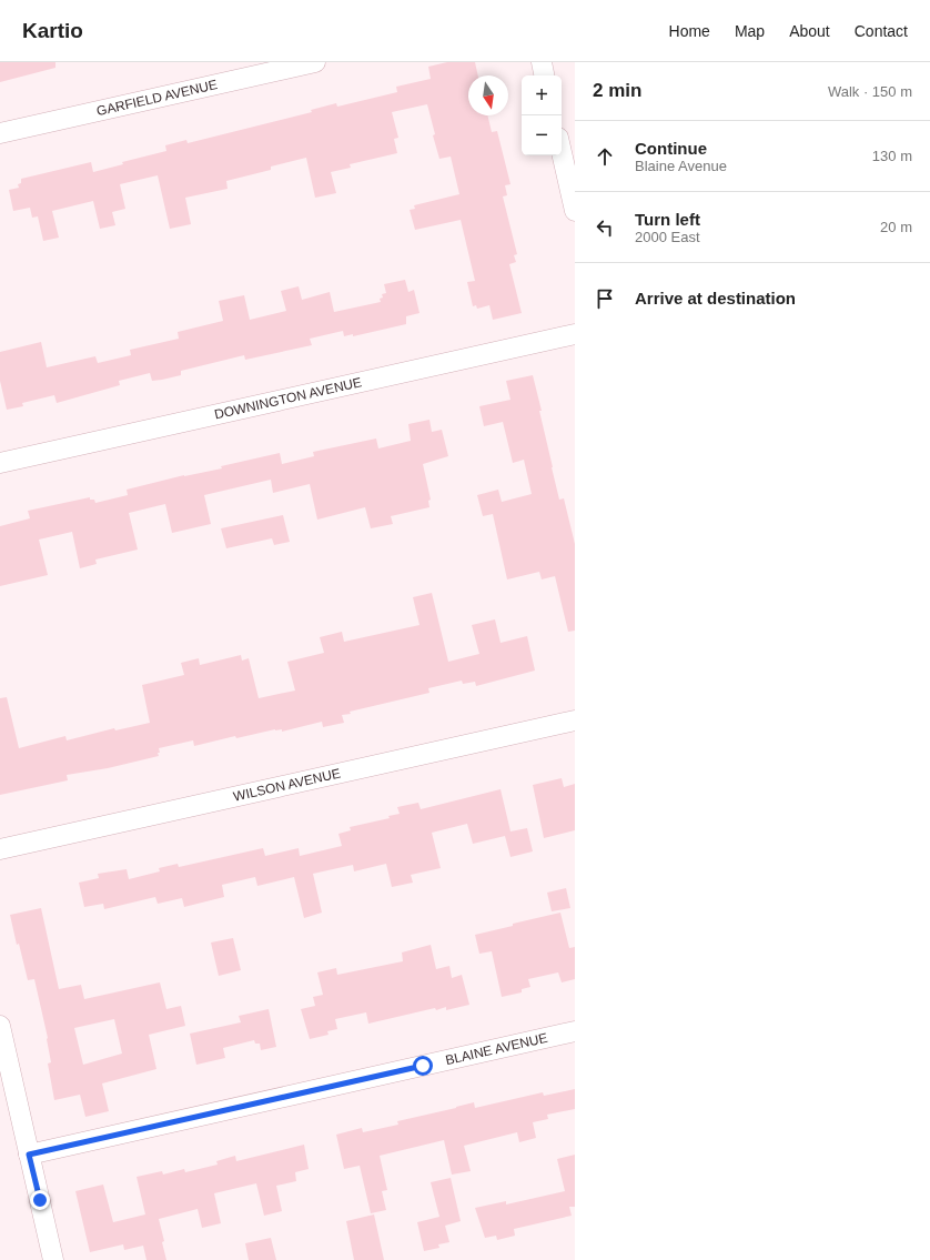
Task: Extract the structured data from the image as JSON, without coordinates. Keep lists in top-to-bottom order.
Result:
{
  "streets": {
    "street": [
      "GARFIELD AVENUE",
      "DOWNINGTON AVENUE",
      "WILSON AVENUE",
      "BLAINE AVENUE"
    ]
  },
  "north": "bottom",
  "page": {
    "header": "Kartio",
    "nav": [
      "Home",
      "Map",
      "About",
      "Contact"
    ],
    "heading": ["2 min", "Walk · 150 m"],
    "map_buttons": ["+", "−"],
    "list": [
      ["Continue", "Blaine Avenue", "130 m"],
      ["Turn left", "2000 East", "20 m"],
      "Arrive at destination"
    ]
  }
}
